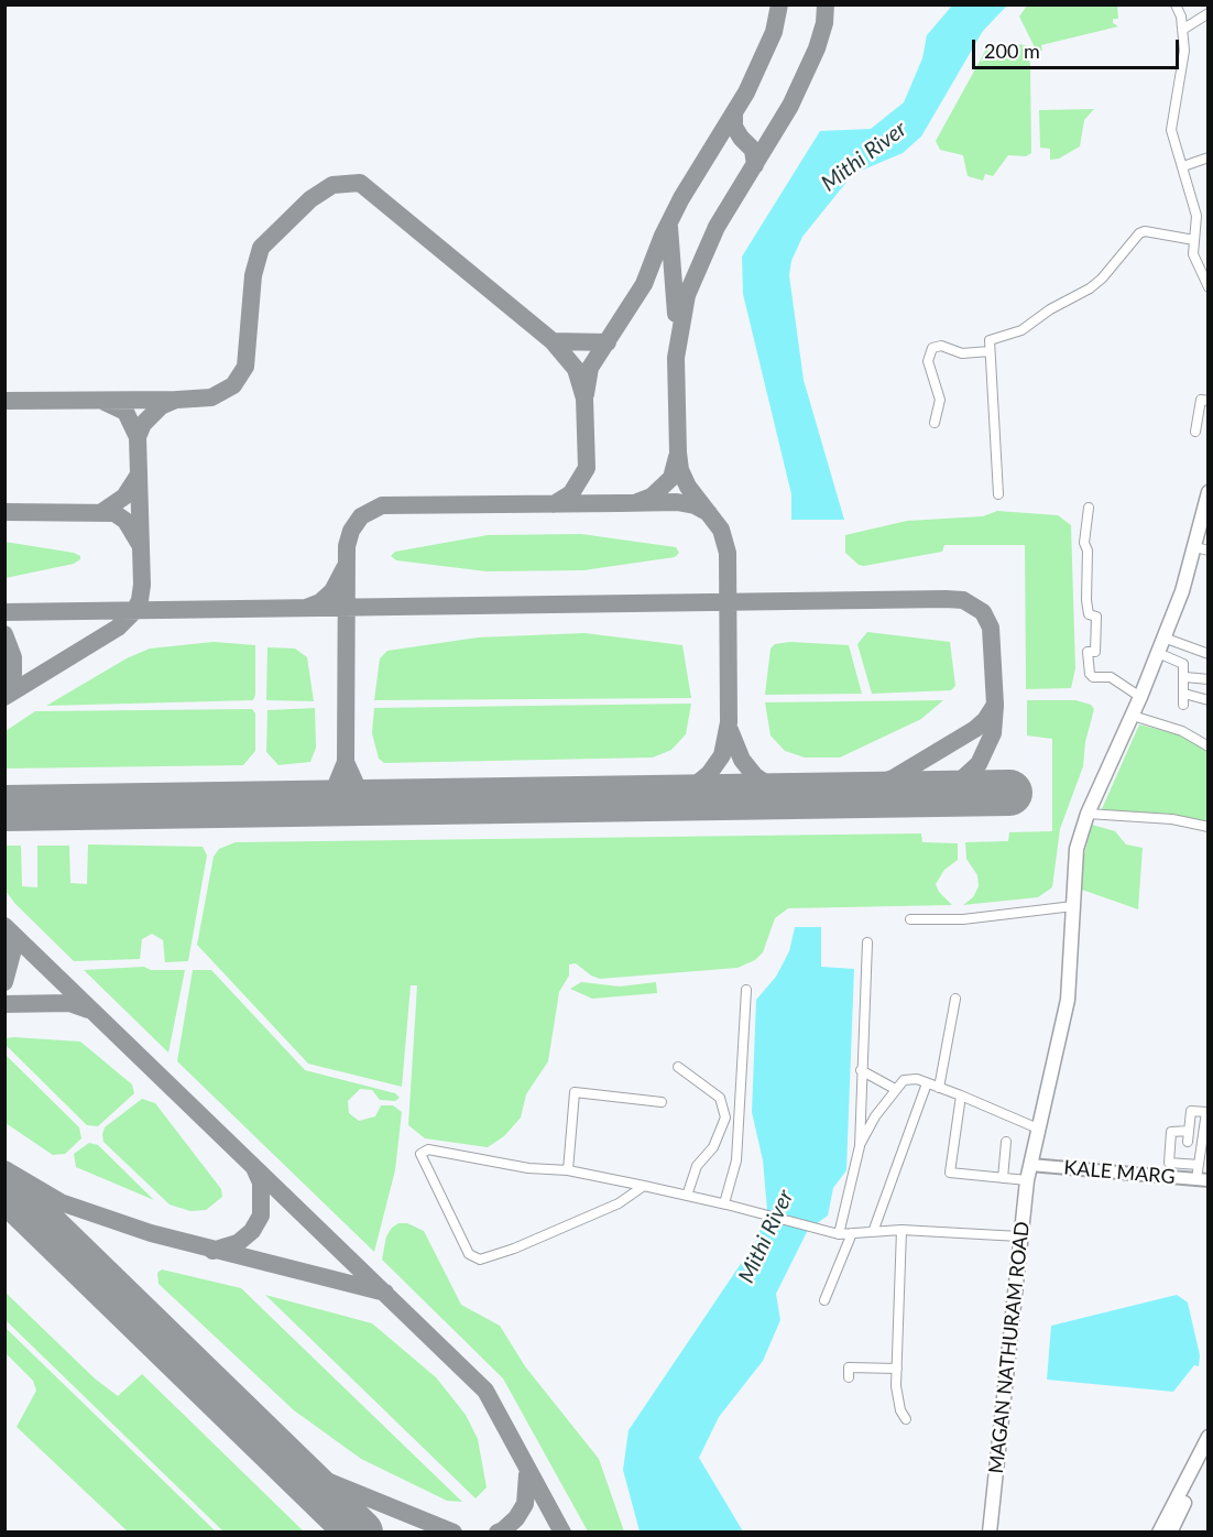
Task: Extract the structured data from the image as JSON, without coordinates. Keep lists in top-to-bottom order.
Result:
{
  "streets": {
    "main road": ["KALE MARG", "MAGAN NATHURAM ROAD"]
  },
  "crossings": [
    ["KALE MARG", "MAGAN NATHURAM ROAD"]
  ],
  "water": ["Mithi River"],
  "scale_bar": "200 m"
}
